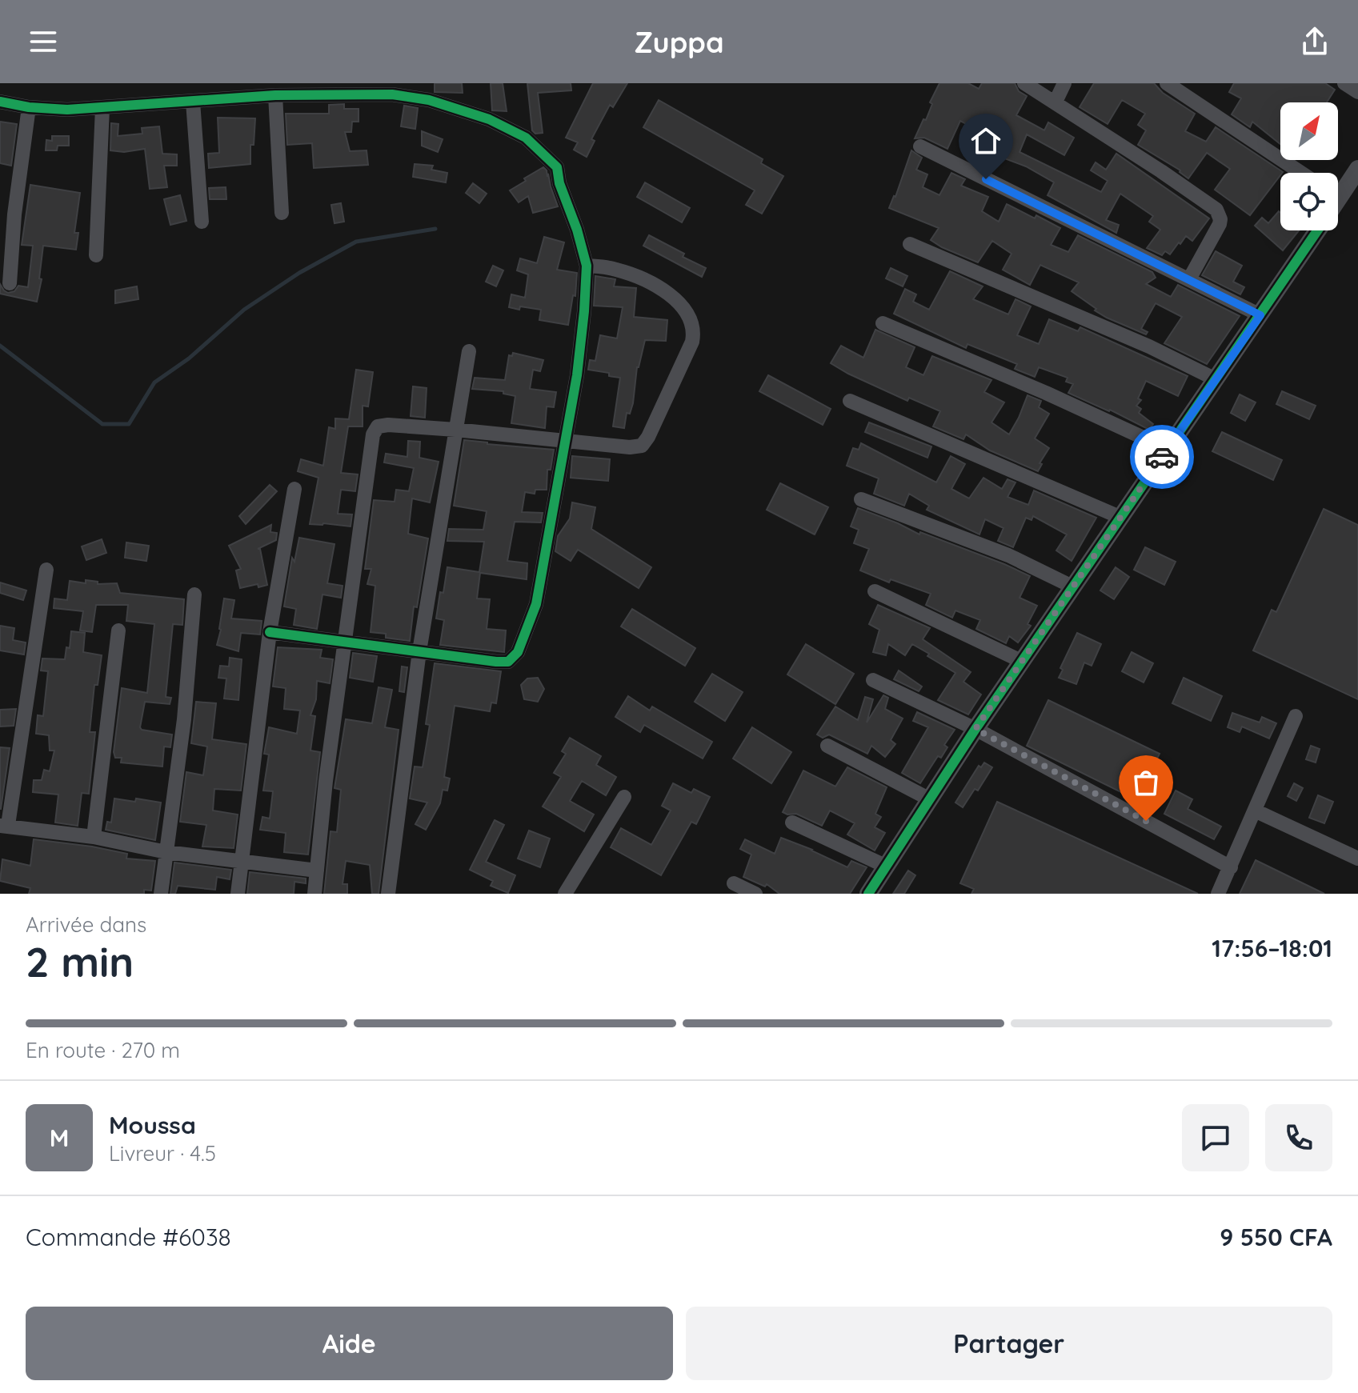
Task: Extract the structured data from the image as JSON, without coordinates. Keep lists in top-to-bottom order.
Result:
{
  "north": "top right",
  "page": {
    "header": "Zuppa",
    "heading": ["2 min", "Arrivée dans", "17:56–18:01"],
    "panel": [
      "Moussa",
      "Livreur · 4.5",
      "Commande #6038",
      "9 550 CFA"
    ],
    "bar": "En route · 270 m",
    "round": "M",
    "buttons": ["Aide", "Partager"]
  }
}
